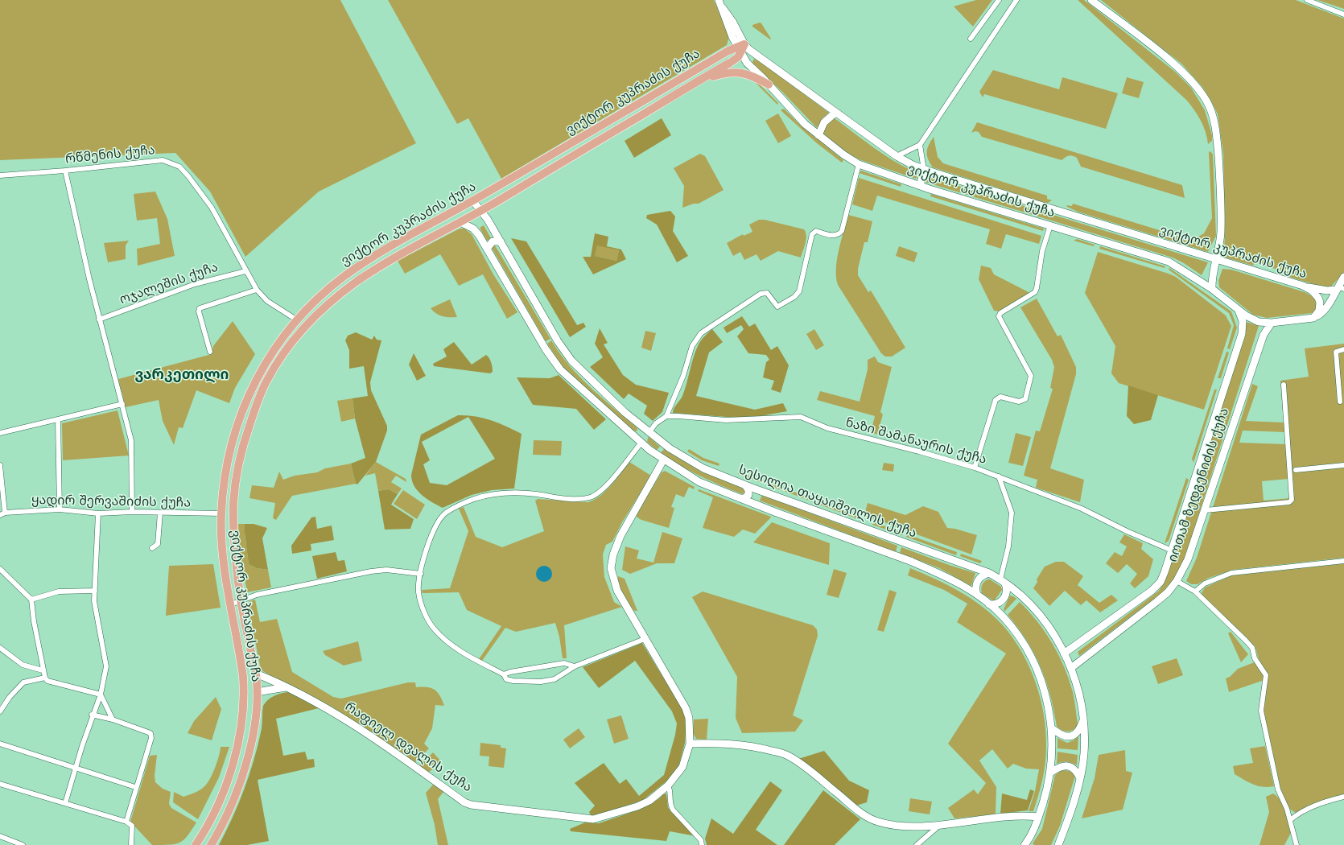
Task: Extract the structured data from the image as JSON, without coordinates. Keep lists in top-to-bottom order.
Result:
{
  "streets": {
    "main road": [
      "ვიქტორ კუპრაძის ქუჩა",
      "იოთამ ზედგენიძის ქუჩა",
      "სესილია თაყაიშვილის ქუჩა",
      "რაფიელ დვალის ქუჩა"
    ],
    "street": [
      "რწმენის ქუჩა",
      "ოჯალეშის ქუჩა",
      "ნაზი შამანაურის ქუჩა",
      "ყადირ შერვაშიძის ქუჩა"
    ]
  },
  "crossings": [
    ["ვიქტორ კუპრაძის ქუჩა", "რწმენის ქუჩა"],
    ["ვიქტორ კუპრაძის ქუჩა", "იოთამ ზედგენიძის ქუჩა"],
    ["ვიქტორ კუპრაძის ქუჩა", "ყადირ შერვაშიძის ქუჩა"],
    ["ვიქტორ კუპრაძის ქუჩა", "სესილია თაყაიშვილის ქუჩა"],
    ["ვიქტორ კუპრაძის ქუჩა", "რაფიელ დვალის ქუჩა"],
    ["რწმენის ქუჩა", "ოჯალეშის ქუჩა"],
    ["ნაზი შამანაურის ქუჩა", "იოთამ ზედგენიძის ქუჩა"],
    ["იოთამ ზედგენიძის ქუჩა", "სესილია თაყაიშვილის ქუჩა"],
    ["სესილია თაყაიშვილის ქუჩა", "რაფიელ დვალის ქუჩა"]
  ],
  "districts": ["ვარკეთილი"]
}
